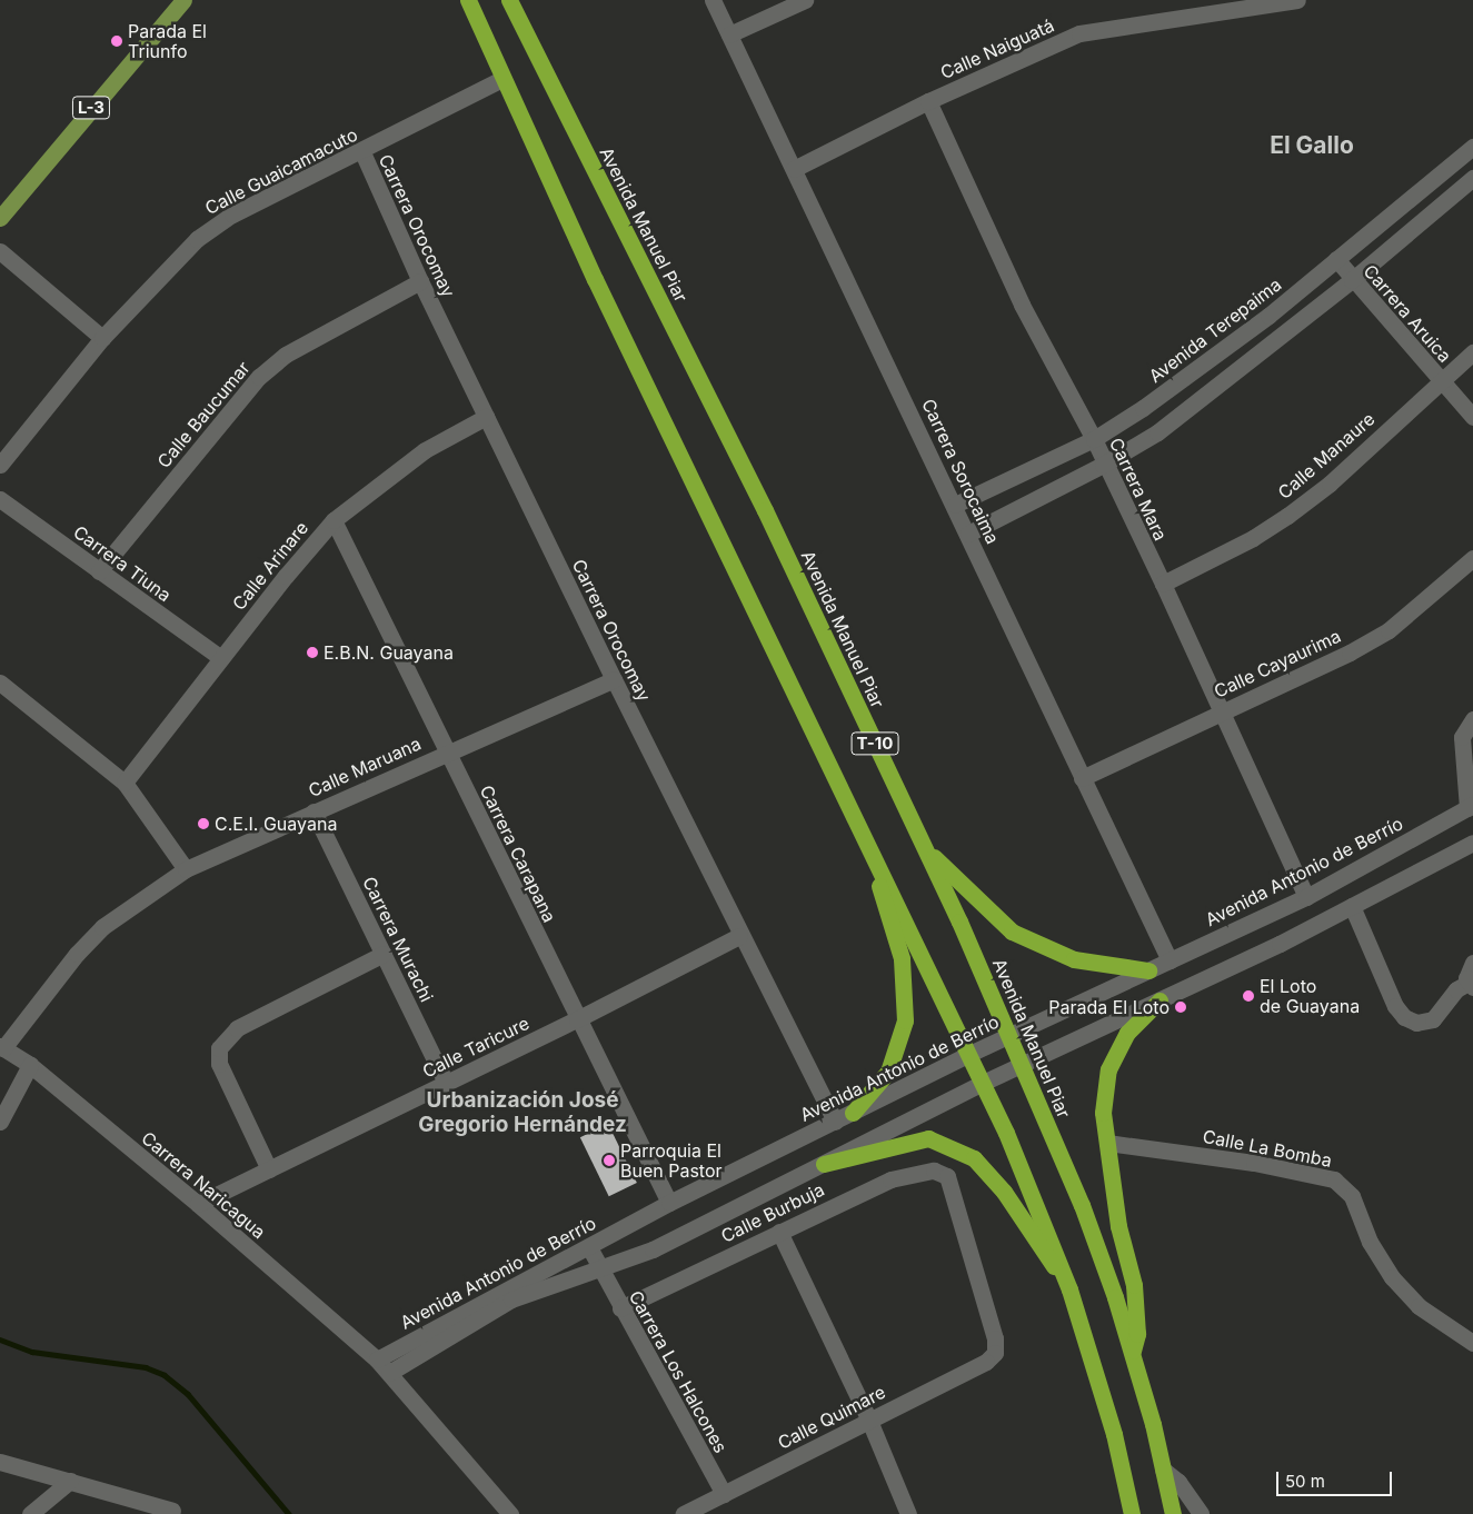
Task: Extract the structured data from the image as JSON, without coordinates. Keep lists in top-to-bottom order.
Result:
{
  "streets": {
    "highway": ["Avenida Manuel Piar", "T-10"],
    "main road": ["L-3"],
    "street": [
      "Calle Naiguatá",
      "Calle Guaicamacuto",
      "Carrera Orocomay",
      "Carrera Aruica",
      "Avenida Terepaima",
      "Calle Baucumar",
      "Calle Manaure",
      "Carrera Sorocaima",
      "Carrera Mara",
      "Carrera Tiuna",
      "Calle Arinare",
      "Calle Cayaurima",
      "Calle Maruana",
      "Carrera Carapana",
      "Avenida Antonio de Berrío",
      "Carrera Murachi",
      "Calle Taricure",
      "Calle La Bomba",
      "Carrera Naricagua",
      "Calle Burbuja",
      "Carrera Los Halcones",
      "Calle Quimare"
    ]
  },
  "crossings": [
    ["Calle Naiguatá", "Carrera Sorocaima"],
    ["Calle Naiguatá", "Carrera Mara"],
    ["Calle Guaicamacuto", "Carrera Orocomay"],
    ["Calle Guaicamacuto", "T-10"],
    ["Avenida Manuel Piar", "Avenida Antonio de Berrío"],
    ["Carrera Orocomay", "Calle Baucumar"],
    ["Carrera Orocomay", "Calle Arinare"],
    ["Carrera Orocomay", "Calle Maruana"],
    ["Carrera Orocomay", "Avenida Antonio de Berrío"],
    ["Carrera Orocomay", "Calle Taricure"],
    ["Carrera Aruica", "Avenida Terepaima"],
    ["Carrera Aruica", "Calle Manaure"],
    ["Avenida Terepaima", "Carrera Sorocaima"],
    ["Avenida Terepaima", "Carrera Mara"],
    ["Calle Baucumar", "Carrera Tiuna"],
    ["Calle Manaure", "Carrera Mara"],
    ["Carrera Sorocaima", "Calle Cayaurima"],
    ["Carrera Sorocaima", "Avenida Antonio de Berrío"],
    ["Carrera Mara", "Calle Cayaurima"],
    ["Carrera Mara", "Avenida Antonio de Berrío"],
    ["Carrera Tiuna", "Calle Arinare"],
    ["Calle Arinare", "Carrera Carapana"],
    ["T-10", "Avenida Antonio de Berrío"],
    ["Calle Maruana", "Carrera Carapana"],
    ["Calle Maruana", "Carrera Murachi"],
    ["Calle Maruana", "Carrera Naricagua"],
    ["Carrera Carapana", "Avenida Antonio de Berrío"],
    ["Carrera Carapana", "Calle Taricure"],
    ["Avenida Antonio de Berrío", "Carrera Naricagua"],
    ["Avenida Antonio de Berrío", "Carrera Los Halcones"],
    ["Carrera Murachi", "Calle Taricure"],
    ["Calle Taricure", "Carrera Naricagua"],
    ["Calle Burbuja", "Carrera Los Halcones"],
    ["Calle Burbuja", "Calle Quimare"],
    ["Carrera Los Halcones", "Calle Quimare"]
  ],
  "districts": ["El Gallo", "Urbanización José Gregorio Hernández"],
  "places": [
    "Parada El Triunfo",
    "E.B.N. Guayana",
    "C.E.I. Guayana",
    "El Loto de Guayana",
    "Parada El Loto",
    "Parroquia El Buen Pastor"
  ],
  "scale_bar": "50 m"
}
